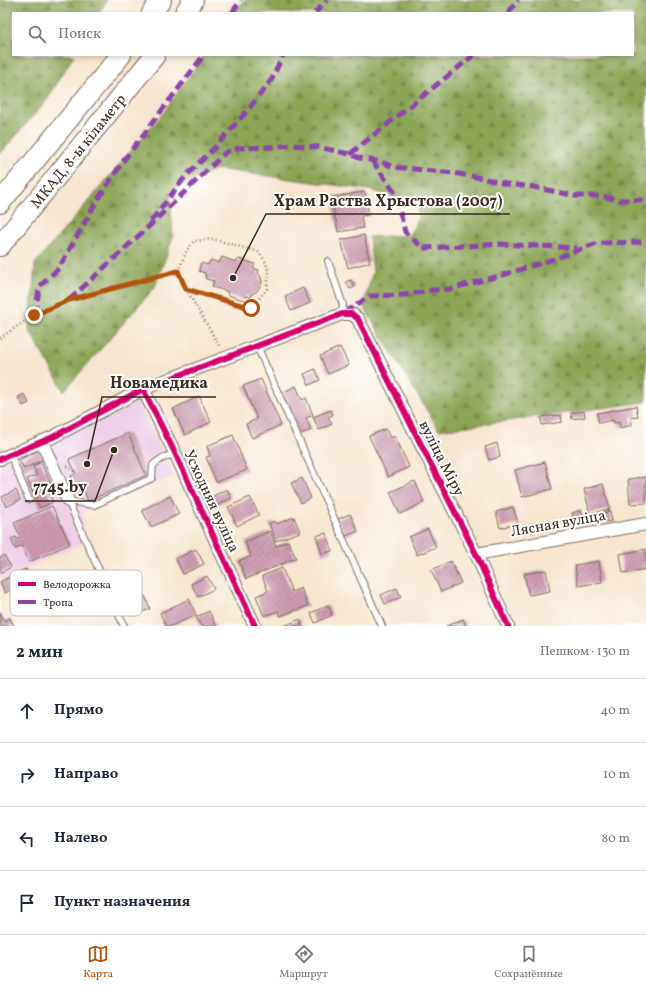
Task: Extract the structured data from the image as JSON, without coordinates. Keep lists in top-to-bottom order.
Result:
{
  "streets": {
    "highway": ["МКАД, 8-ы кіламетр"],
    "street": ["вуліца Міру", "Усходняя вуліца", "Лясная вуліца"]
  },
  "crossings": [
    ["вуліца Міру", "Лясная вуліца"]
  ],
  "places": ["Храм Раства Хрыстова (2007)", "7745.by", "Новамедика"],
  "legend": ["Велодорожка", "Тропа"],
  "page": {
    "search": "Поиск",
    "heading": ["2 мин", "Пешком · 130 m"],
    "list": [
      ["Прямо", "40 m"],
      ["Направо", "10 m"],
      ["Налево", "80 m"],
      "Пункт назначения"
    ],
    "nav": ["Карта", "Маршрут", "Сохранённые"]
  }
}
